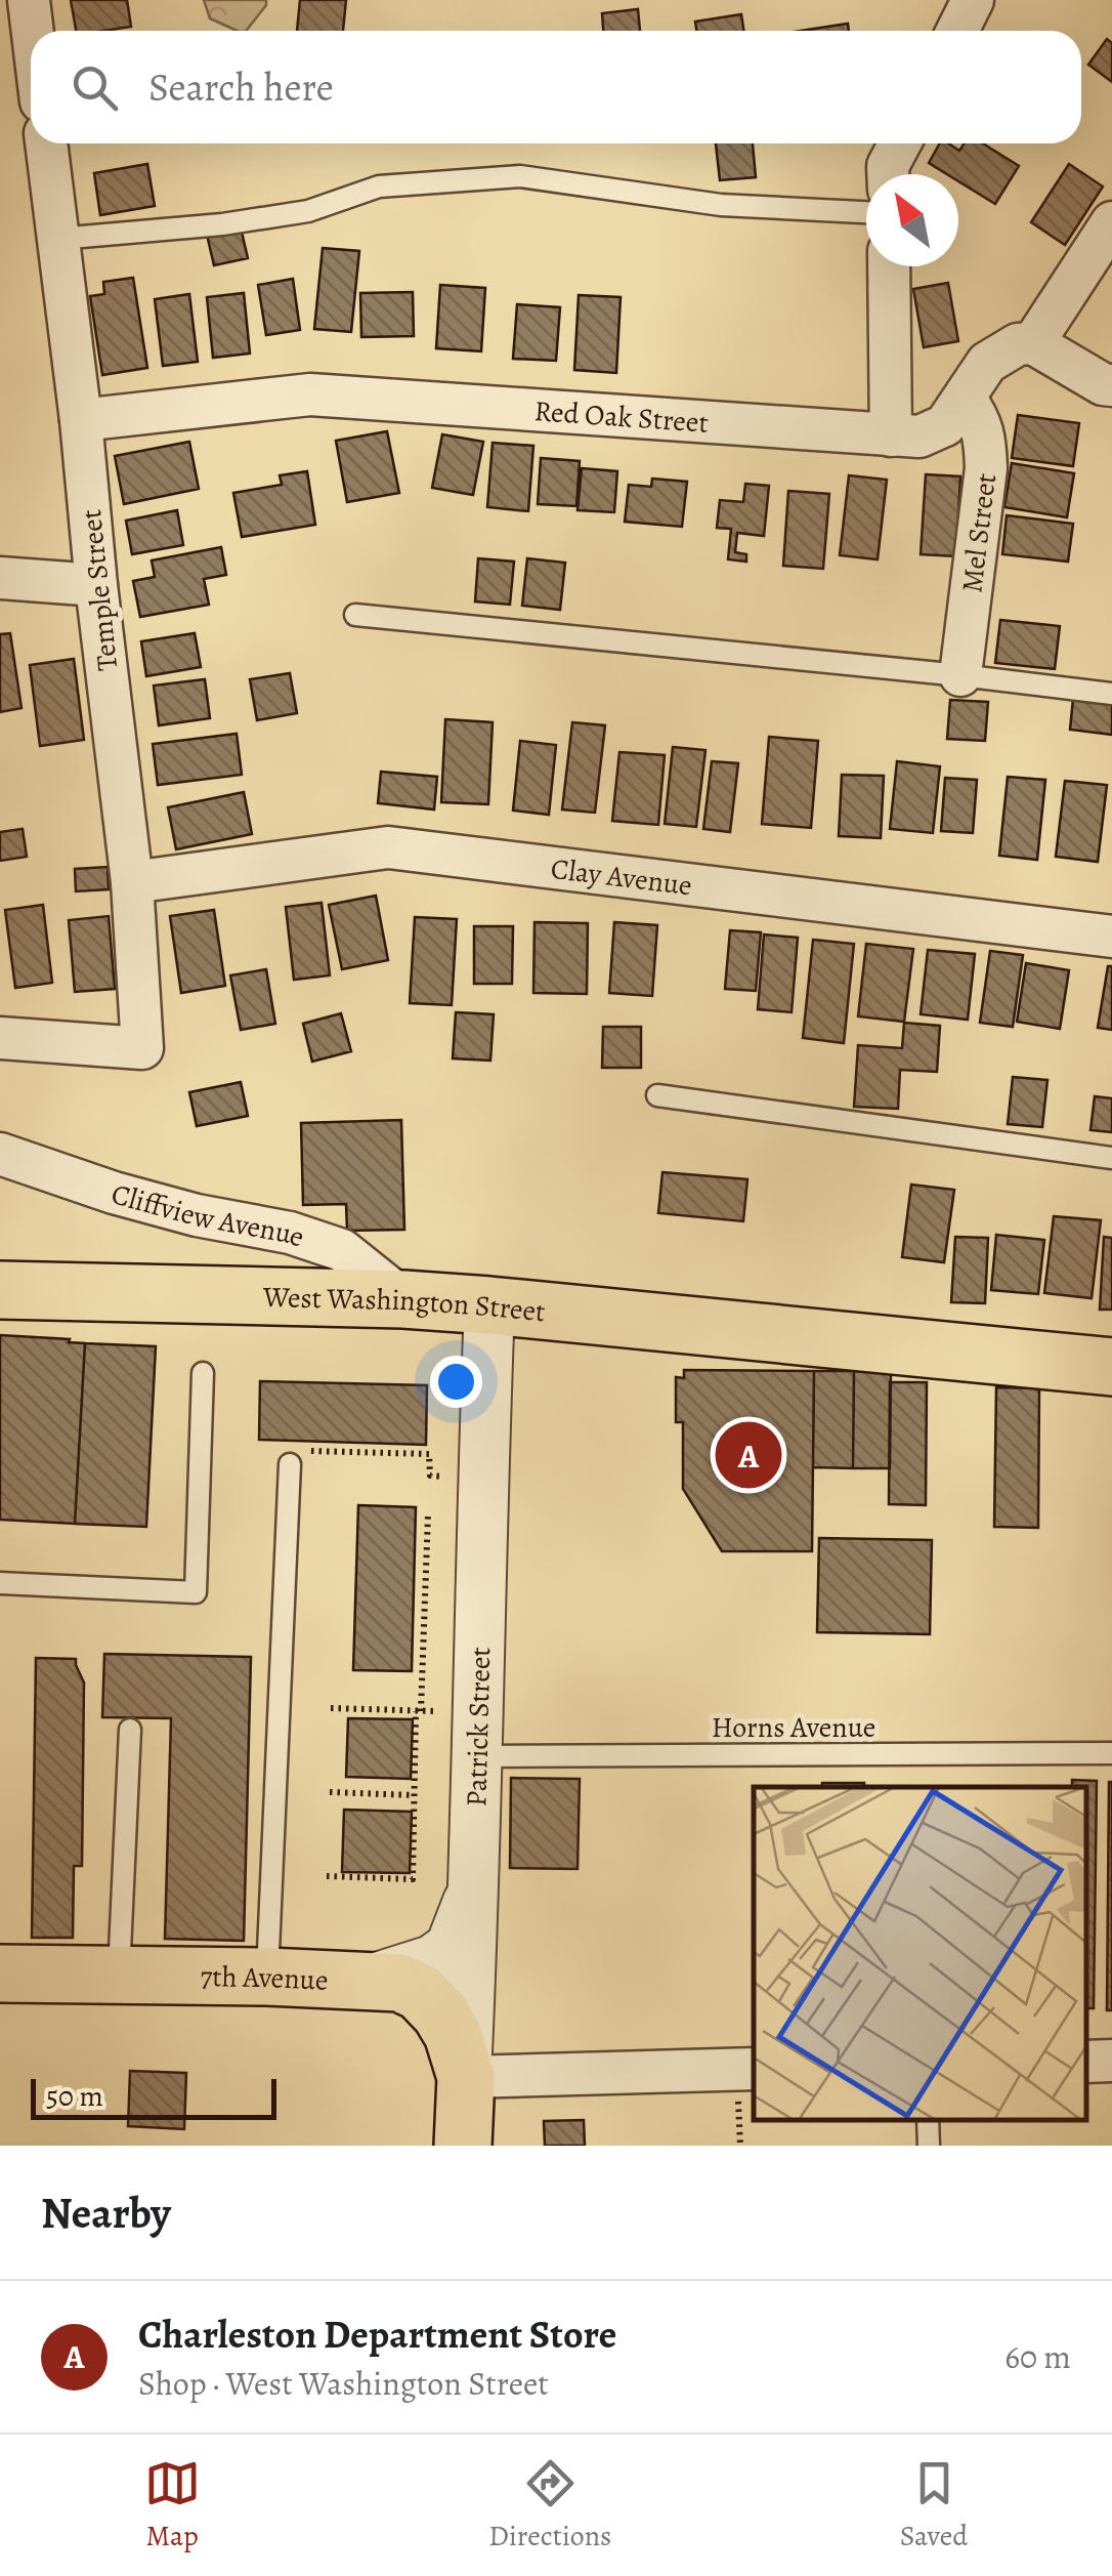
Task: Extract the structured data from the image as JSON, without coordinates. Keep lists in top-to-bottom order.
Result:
{
  "streets": {
    "main road": ["West Washington Street", "Patrick Street", "7th Avenue"],
    "street": [
      "Red Oak Street",
      "Mel Street",
      "Temple Street",
      "Clay Avenue",
      "Cliffview Avenue"
    ],
    "lane": ["Horns Avenue"]
  },
  "crossings": [
    ["Red Oak Street", "Mel Street"],
    ["Red Oak Street", "Temple Street"],
    ["Temple Street", "Clay Avenue"],
    ["Cliffview Avenue", "West Washington Street"],
    ["West Washington Street", "Patrick Street"],
    ["Patrick Street", "Horns Avenue"],
    ["Patrick Street", "7th Avenue"]
  ],
  "scale_bar": "50 m",
  "north": "top left",
  "page": {
    "search": "Search here",
    "pins": "A",
    "scale": "50 m",
    "heading": "Nearby",
    "list": [
      {
        "mark": "A",
        "name": "Charleston Department Store",
        "note": "Shop · West Washington Street",
        "value": "60 m"
      }
    ],
    "nav": ["Map", "Directions", "Saved"]
  }
}
